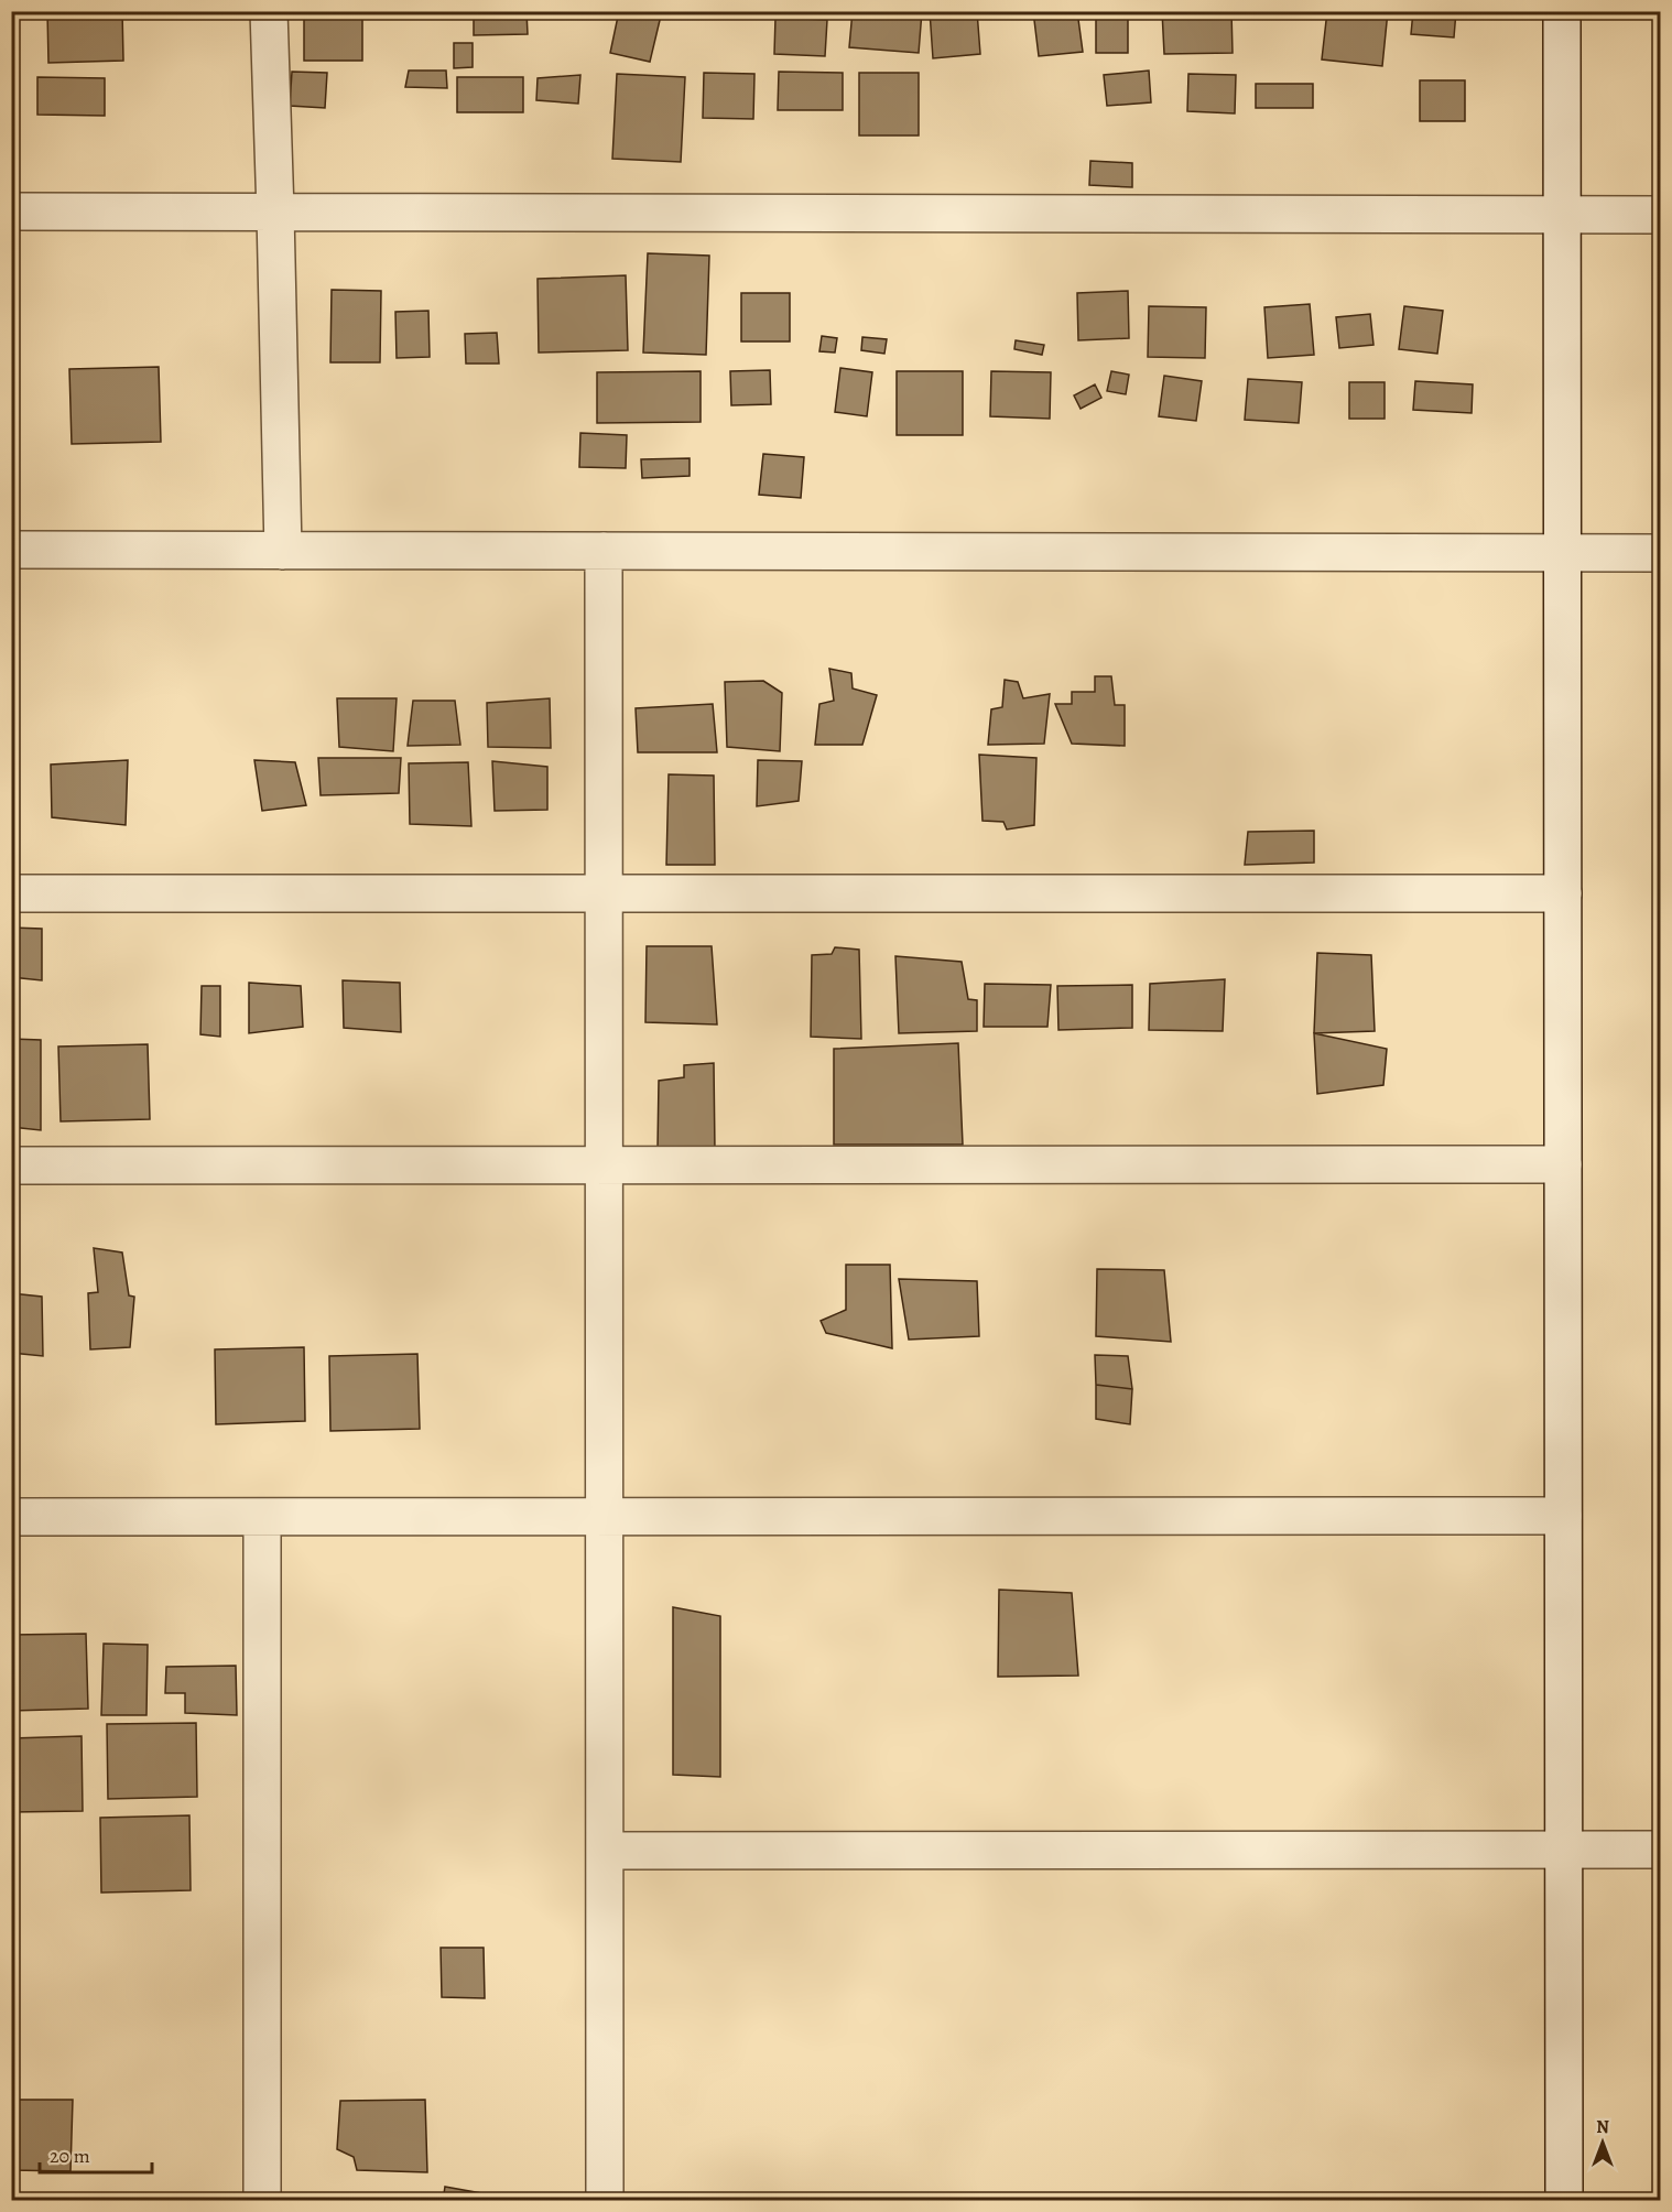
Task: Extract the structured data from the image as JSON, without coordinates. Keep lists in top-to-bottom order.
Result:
{
  "scale_bar": "20 m",
  "north": "top"
}
